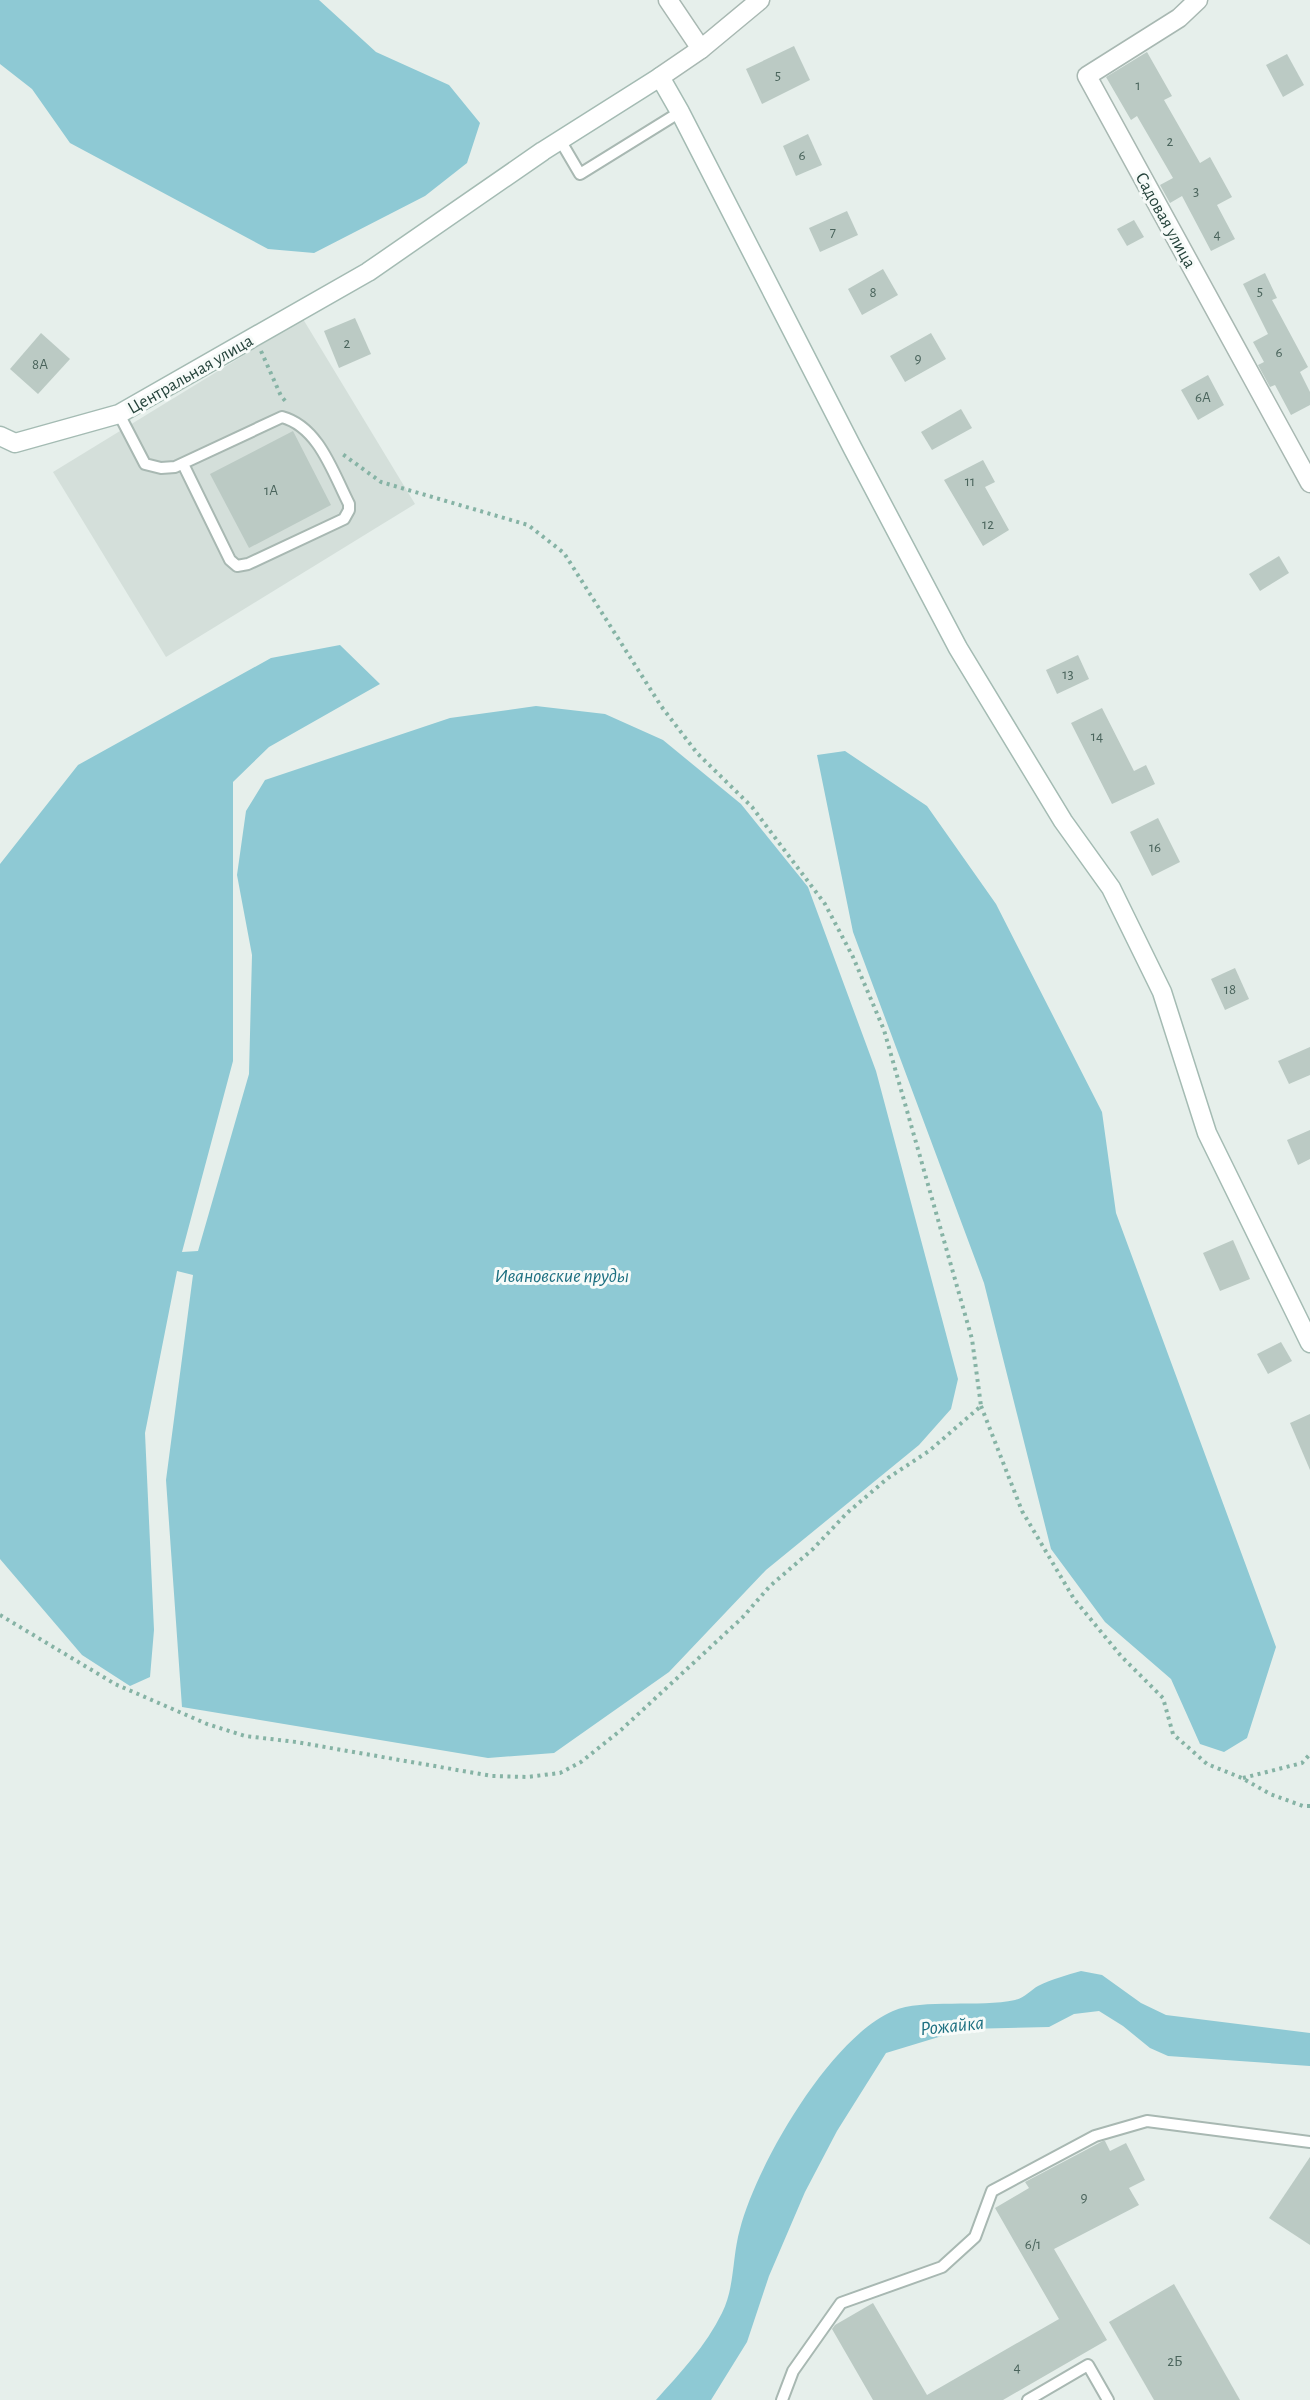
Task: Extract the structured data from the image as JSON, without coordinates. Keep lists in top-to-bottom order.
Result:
{
  "streets": {
    "street": ["Садовая улица", "Центральная улица"]
  },
  "water": ["Ивановские пруды", "Рожайка"],
  "house_numbers": [
    "5",
    "1",
    "2",
    "6",
    "3",
    "7",
    "4",
    "5",
    "8",
    "2",
    "6",
    "9",
    "8А",
    "6А",
    "11",
    "1А",
    "12",
    "13",
    "14",
    "16",
    "18",
    "9",
    "6/1",
    "2Б",
    "4"
  ]
}
